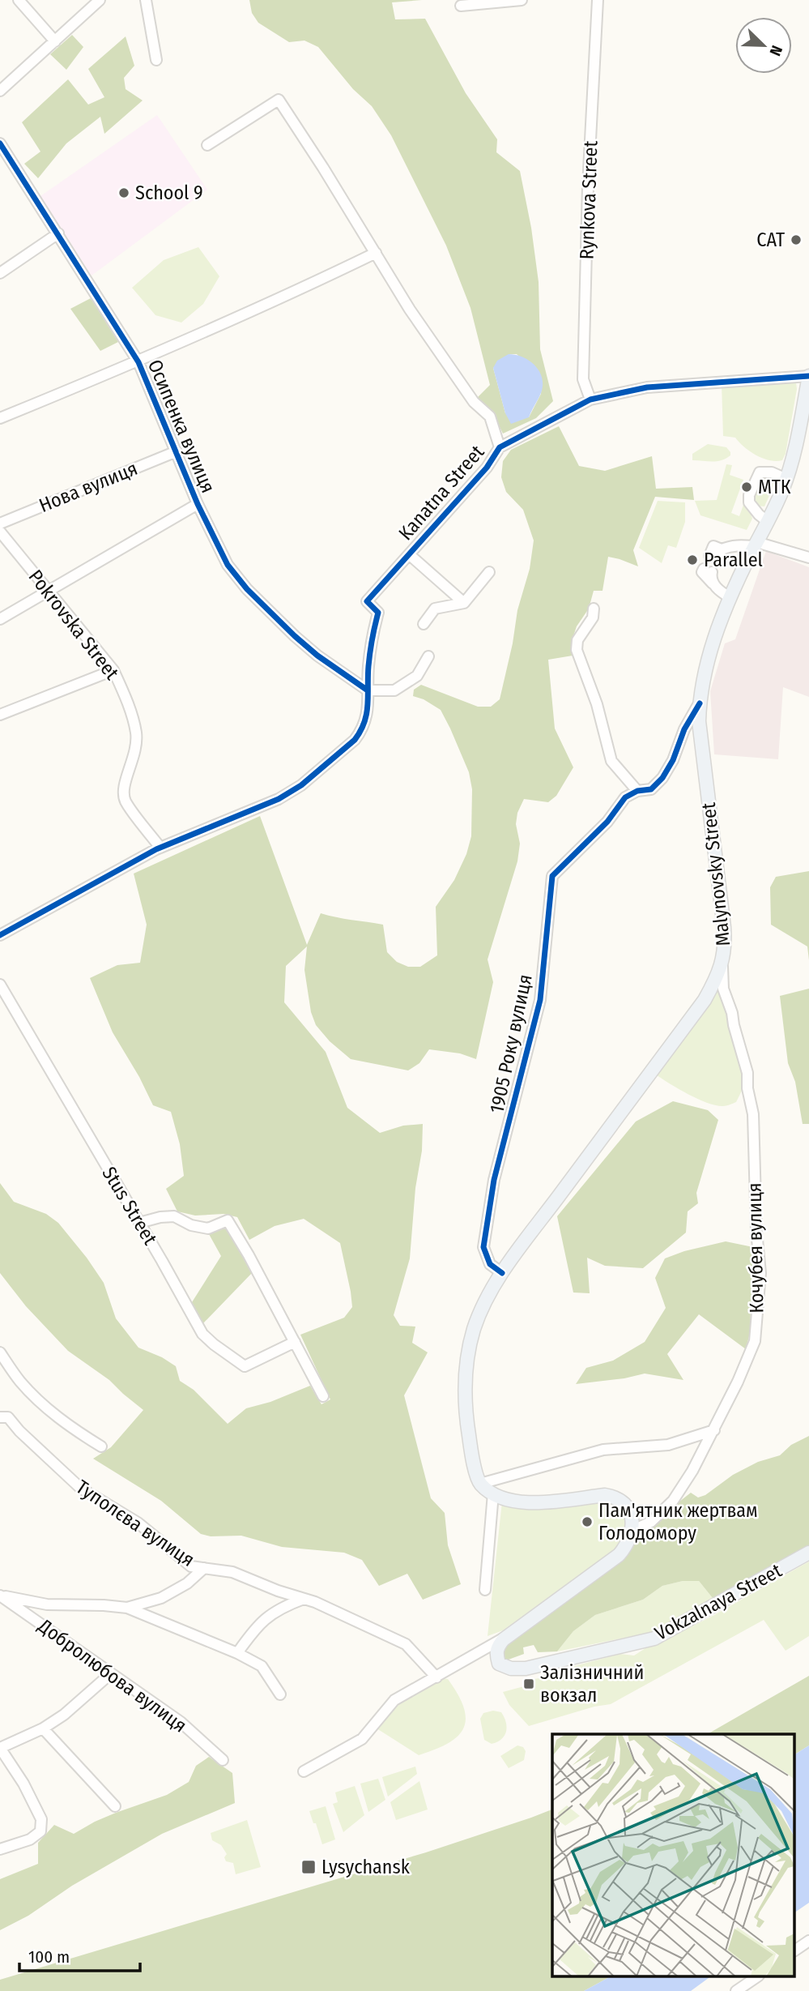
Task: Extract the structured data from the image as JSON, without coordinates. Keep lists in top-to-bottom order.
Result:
{
  "streets": {
    "main road": ["Malynovsky Street", "Vokzalnaya Street"],
    "street": [
      "Rynkova Street",
      "Осипенка вулиця",
      "Нова вулиця",
      "Kanatna Street",
      "Pokrovska Street",
      "1905 Року вулиця",
      "Stus Street",
      "Кочубея вулиця",
      "Туполєва вулиця",
      "Добролюбова вулиця"
    ]
  },
  "crossings": [
    ["Rynkova Street", "Kanatna Street"],
    ["Осипенка вулиця", "Нова вулиця"],
    ["Осипенка вулиця", "Kanatna Street"],
    ["Kanatna Street", "Malynovsky Street"],
    ["Malynovsky Street", "1905 Року вулиця"],
    ["Malynovsky Street", "Кочубея вулиця"]
  ],
  "places": {
    "other": [
      "School 9",
      "САТ",
      "МТК",
      "Parallel",
      "Пам'ятник жертвам Голодомору"
    ],
    "transit": ["Залізничний вокзал", "Lysychansk"]
  },
  "scale_bar": "100 m",
  "north": "bottom right"
}
